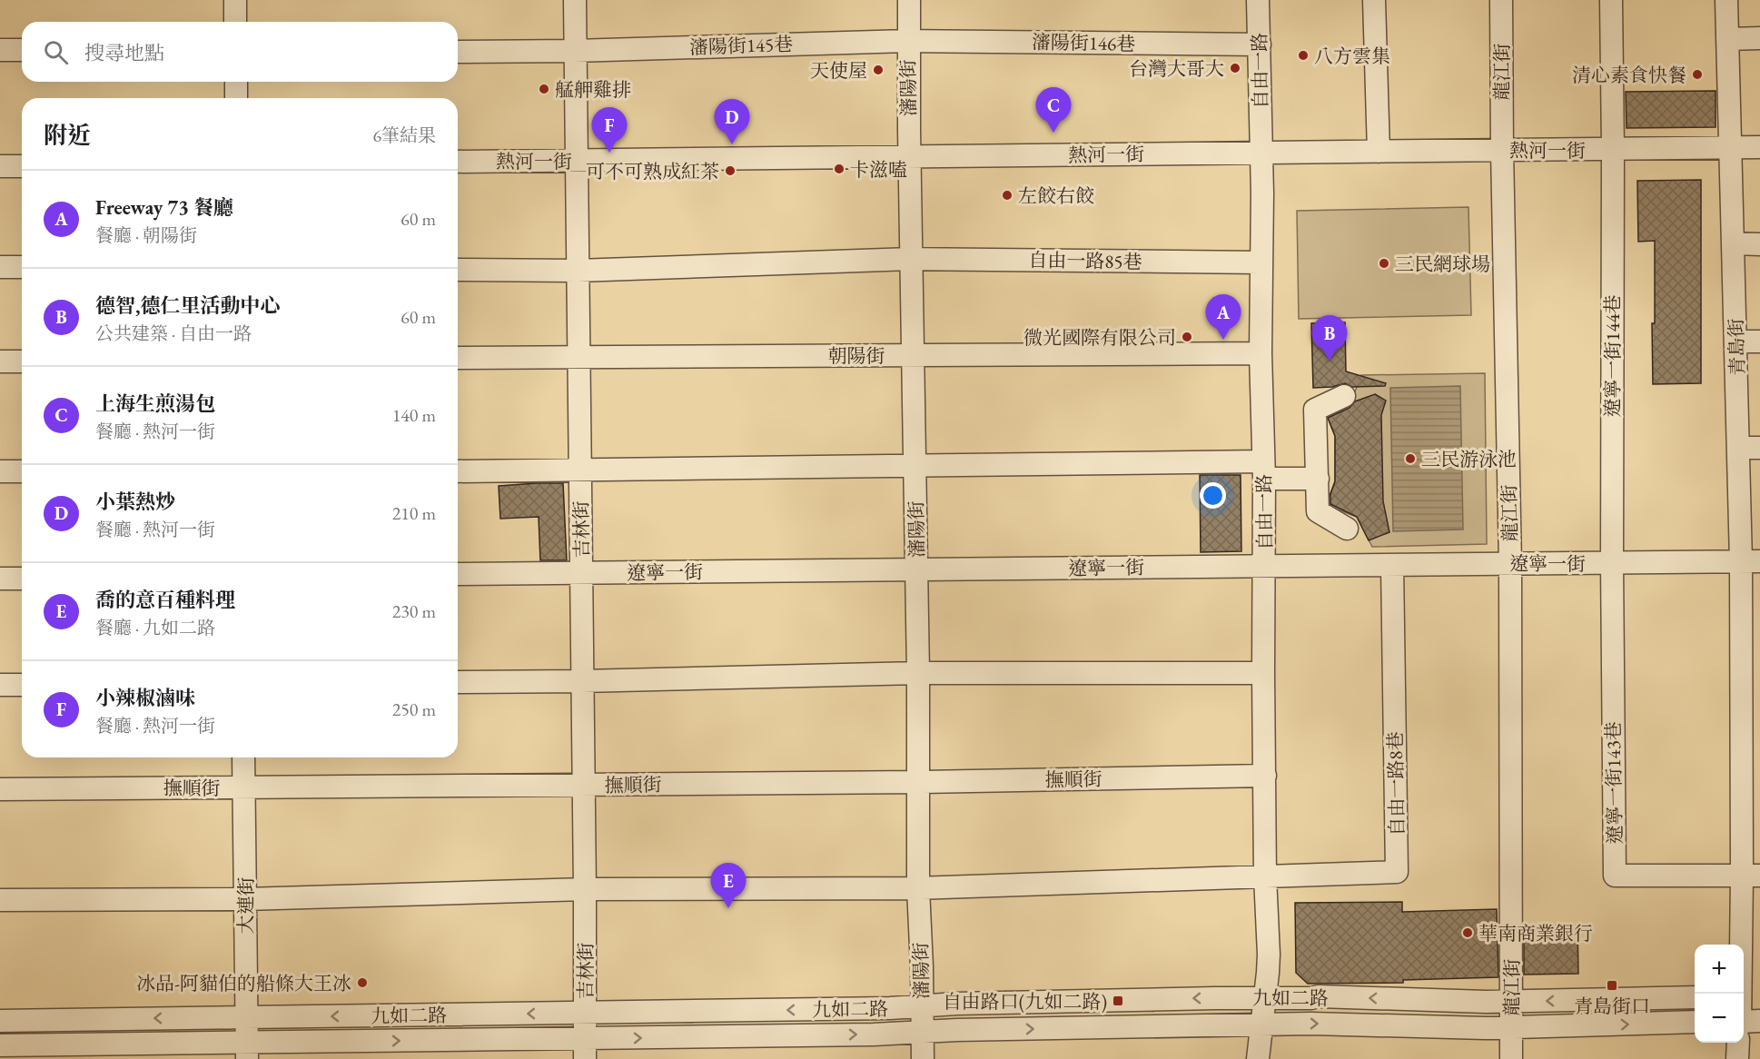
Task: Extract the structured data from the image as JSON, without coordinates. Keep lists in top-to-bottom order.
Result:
{
  "streets": {
    "street": [
      "瀋陽街146巷",
      "瀋陽街145巷",
      "自由一路",
      "龍江街",
      "瀋陽街",
      "熱河一街",
      "自由一路85巷",
      "青島街",
      "朝陽街",
      "遼寧一街144巷",
      "吉林街",
      "遼寧一街",
      "撫順街",
      "遼寧一街143巷",
      "自由一路8巷",
      "大連街",
      "九如二路"
    ]
  },
  "crossings": [
    ["瀋陽街146巷", "瀋陽街145巷"],
    ["瀋陽街146巷", "自由一路"],
    ["瀋陽街146巷", "瀋陽街"],
    ["瀋陽街145巷", "瀋陽街"],
    ["瀋陽街145巷", "吉林街"],
    ["自由一路", "熱河一街"],
    ["自由一路", "自由一路85巷"],
    ["自由一路", "朝陽街"],
    ["自由一路", "遼寧一街"],
    ["自由一路", "撫順街"],
    ["自由一路", "自由一路8巷"],
    ["自由一路", "九如二路"],
    ["龍江街", "熱河一街"],
    ["龍江街", "遼寧一街"],
    ["龍江街", "九如二路"],
    ["瀋陽街", "熱河一街"],
    ["瀋陽街", "自由一路85巷"],
    ["瀋陽街", "朝陽街"],
    ["瀋陽街", "遼寧一街"],
    ["瀋陽街", "撫順街"],
    ["瀋陽街", "九如二路"],
    ["熱河一街", "青島街"],
    ["熱河一街", "遼寧一街144巷"],
    ["熱河一街", "吉林街"],
    ["自由一路85巷", "吉林街"],
    ["青島街", "遼寧一街"],
    ["青島街", "遼寧一街143巷"],
    ["朝陽街", "吉林街"],
    ["遼寧一街144巷", "遼寧一街"],
    ["遼寧一街144巷", "遼寧一街143巷"],
    ["吉林街", "遼寧一街"],
    ["吉林街", "撫順街"],
    ["吉林街", "九如二路"],
    ["遼寧一街", "遼寧一街143巷"],
    ["遼寧一街", "自由一路8巷"],
    ["撫順街", "大連街"],
    ["大連街", "九如二路"]
  ],
  "places": {
    "other": [
      "八方雲集",
      "台灣大哥大",
      "天使屋",
      "清心素食快餐",
      "艋舺雞排",
      "卡滋嗑",
      "可不可熟成紅茶",
      "左餃右餃",
      "三民網球場",
      "微光國際有限公司",
      "三民游泳池",
      "華南商業銀行",
      "冰品-阿貓伯的船條大王冰"
    ],
    "transit": ["青島街口", "自由路口(九如二路)"]
  },
  "page": {
    "search": "搜尋地點",
    "pins": [
      "C",
      "D",
      "F",
      "A",
      "B",
      "E"
    ],
    "heading": ["附近", "6筆結果"],
    "list": [
      {
        "mark": "A",
        "name": "Freeway 73 餐廳",
        "note": "餐廳 · 朝陽街",
        "value": "60 m"
      },
      {
        "mark": "B",
        "name": "德智,德仁里活動中心",
        "note": "公共建築 · 自由一路",
        "value": "60 m"
      },
      {
        "mark": "C",
        "name": "上海生煎湯包",
        "note": "餐廳 · 熱河一街",
        "value": "140 m"
      },
      {
        "mark": "D",
        "name": "小葉熱炒",
        "note": "餐廳 · 熱河一街",
        "value": "210 m"
      },
      {
        "mark": "E",
        "name": "喬的意百種料理",
        "note": "餐廳 · 九如二路",
        "value": "230 m"
      },
      {
        "mark": "F",
        "name": "小辣椒滷味",
        "note": "餐廳 · 熱河一街",
        "value": "250 m"
      }
    ],
    "map_buttons": ["+", "−"]
  }
}
